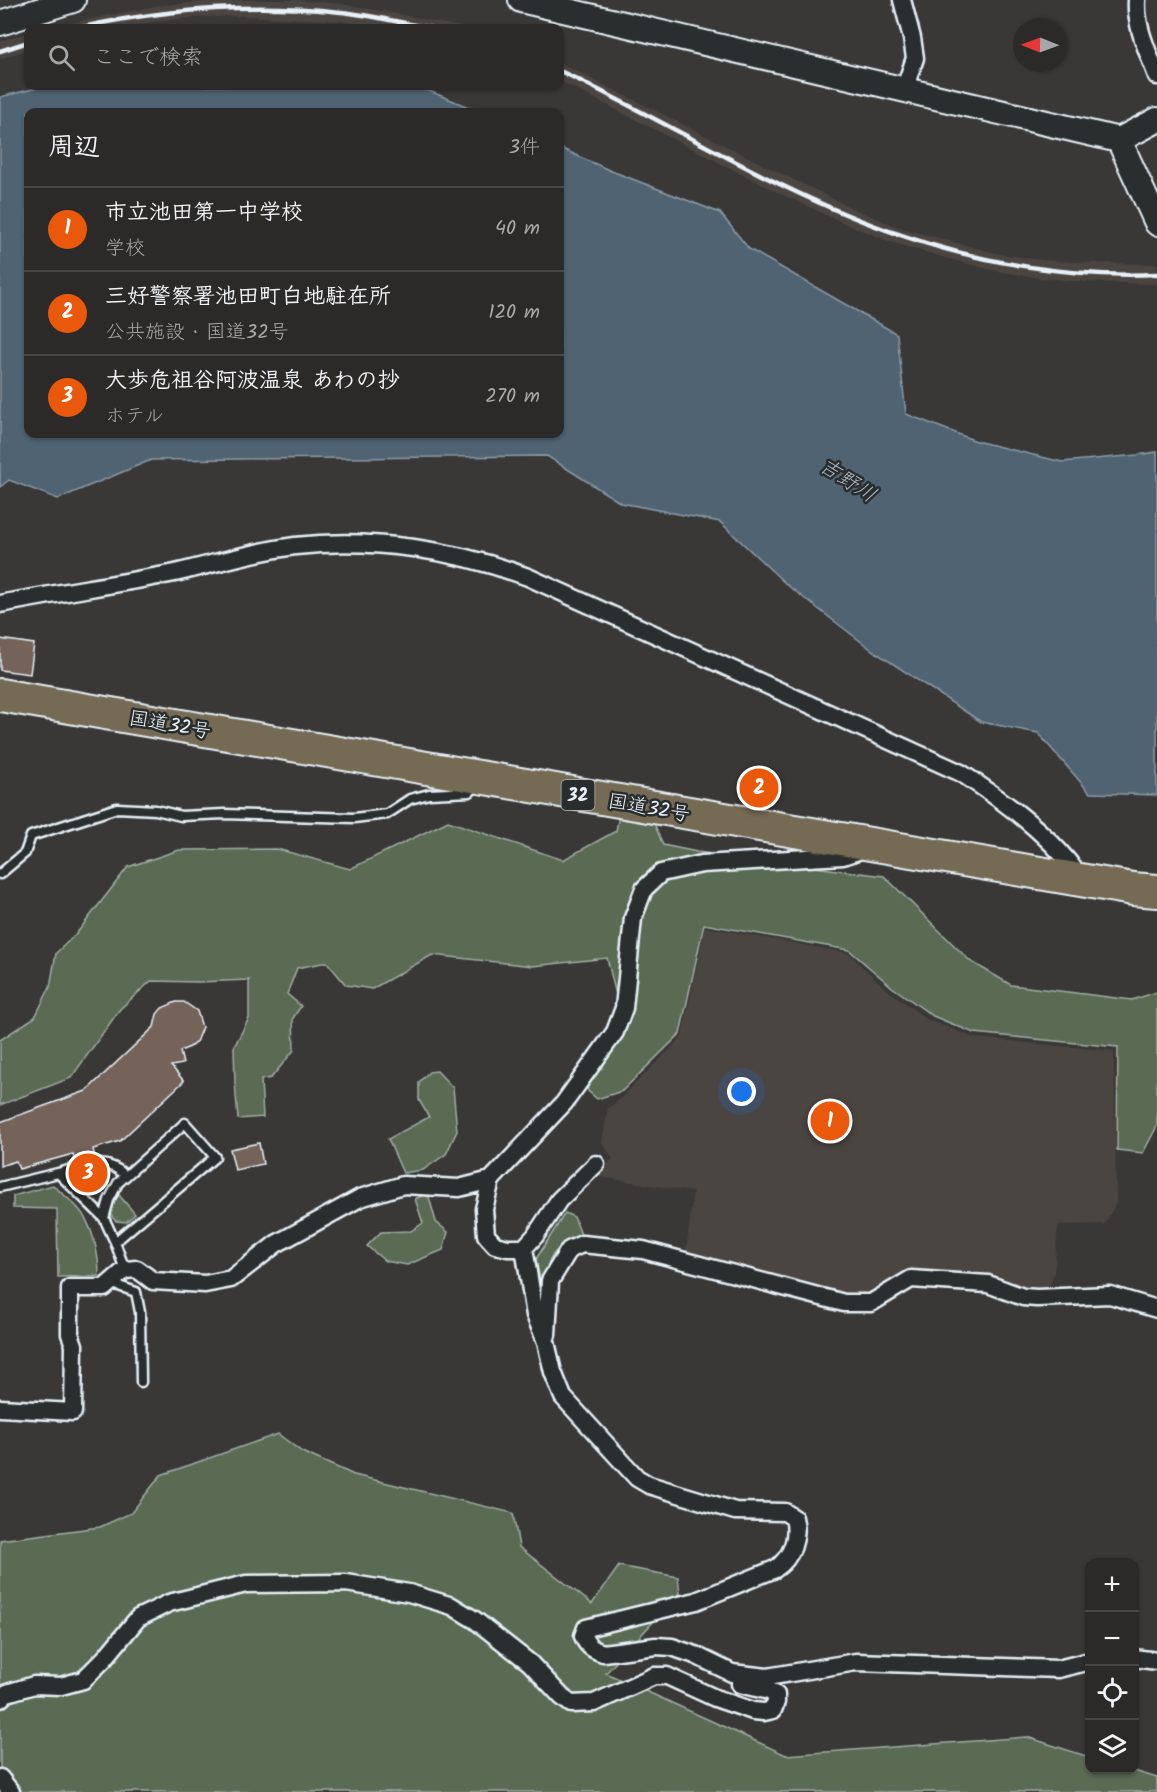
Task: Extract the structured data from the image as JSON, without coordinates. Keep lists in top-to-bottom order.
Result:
{
  "streets": {
    "highway": ["国道32号", "32"]
  },
  "water": ["吉野川"],
  "north": "left",
  "page": {
    "search": "ここで検索",
    "heading": ["周辺", "3件"],
    "list": [
      {
        "mark": "1",
        "name": "市立池田第一中学校",
        "note": "学校",
        "value": "40 m"
      },
      {
        "mark": "2",
        "name": "三好警察署池田町白地駐在所",
        "note": "公共施設 · 国道32号",
        "value": "120 m"
      },
      {
        "mark": "3",
        "name": "大歩危祖谷阿波温泉 あわの抄",
        "note": "ホテル",
        "value": "270 m"
      }
    ],
    "pins": ["2", "1", "3"],
    "map_buttons": ["+", "−"]
  }
}
